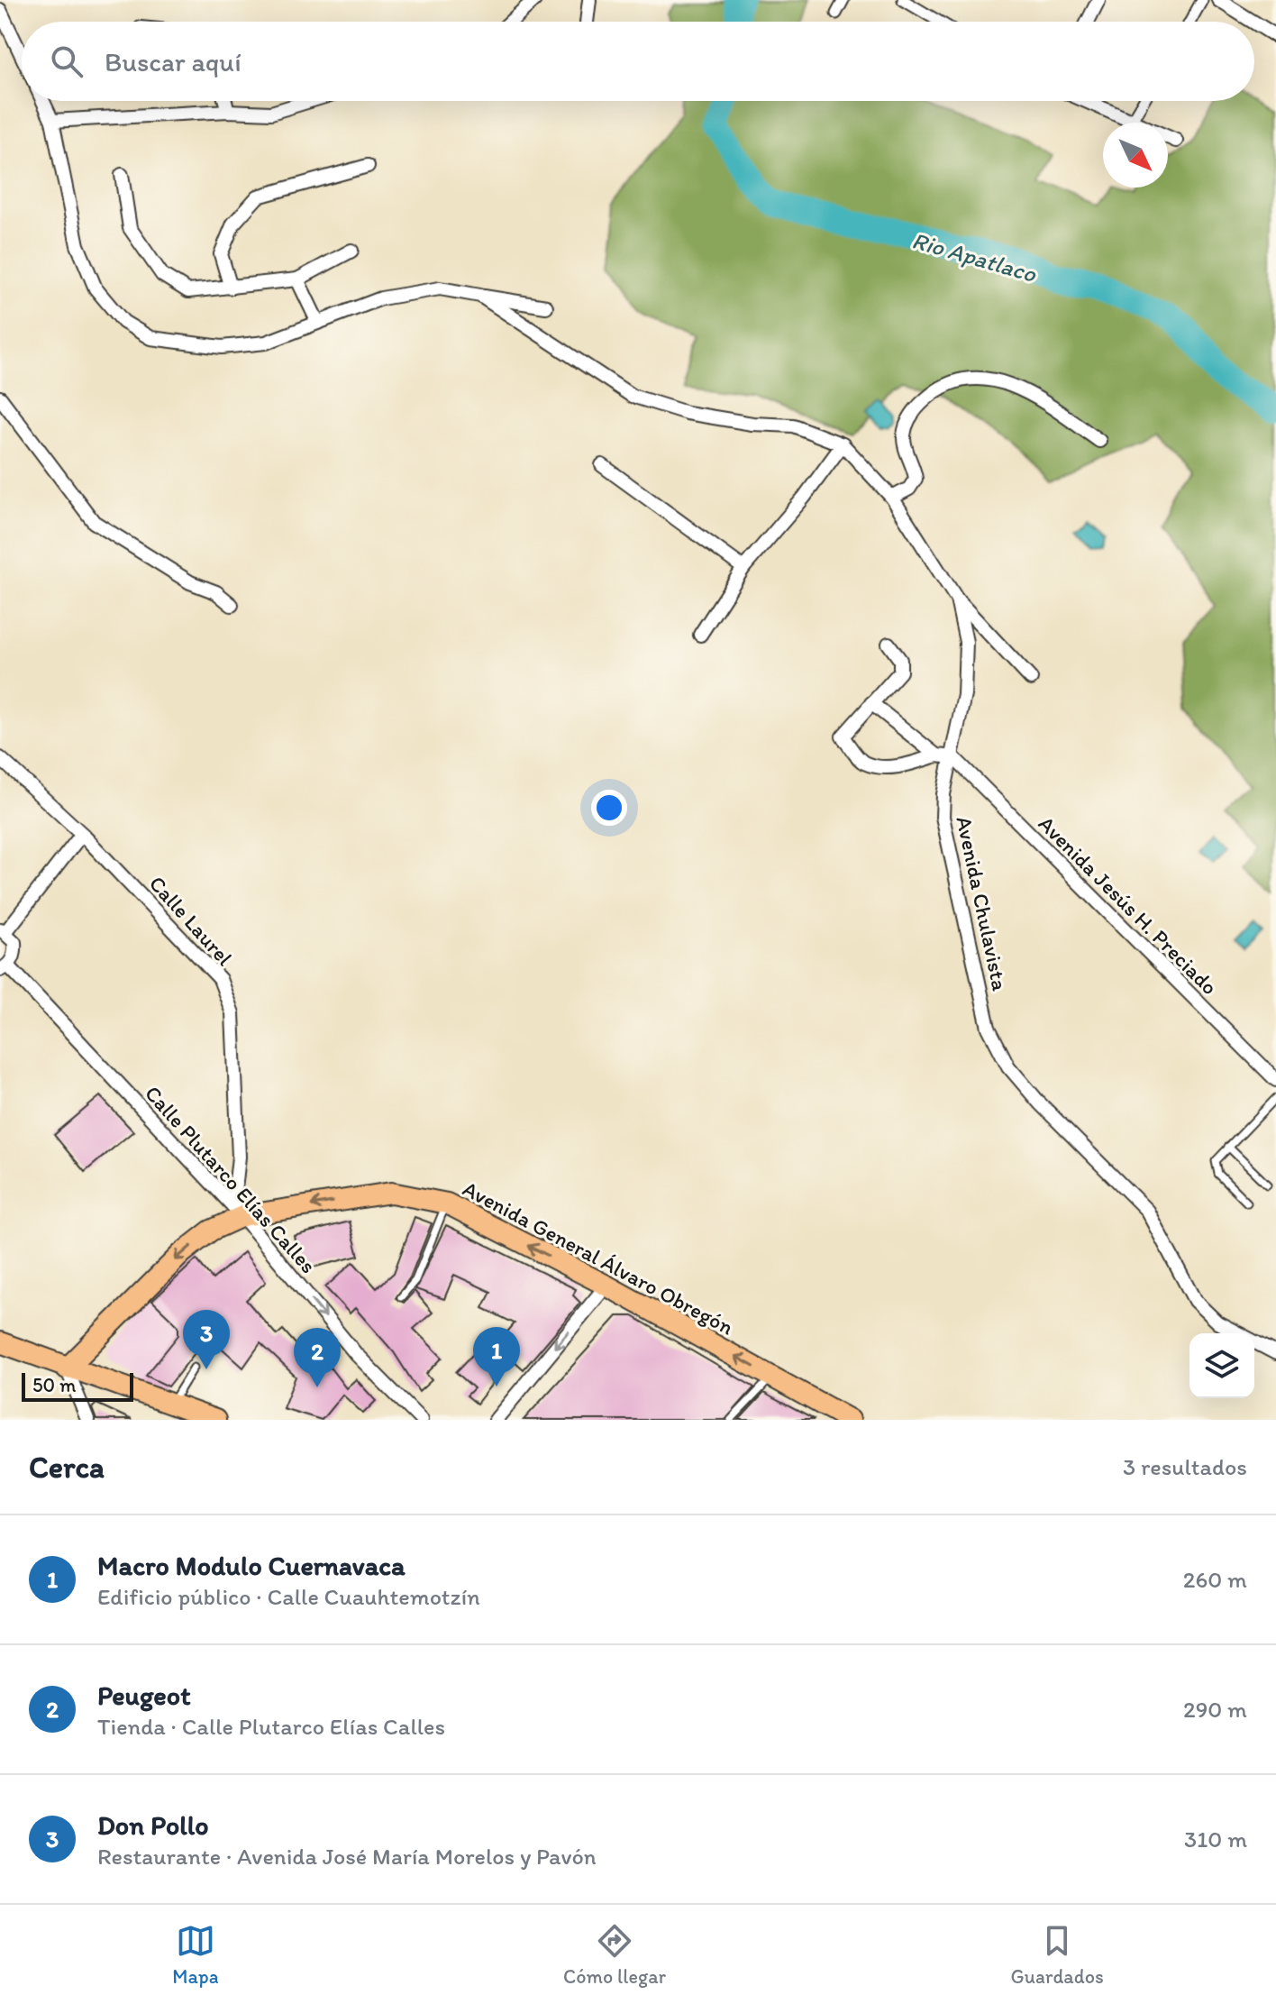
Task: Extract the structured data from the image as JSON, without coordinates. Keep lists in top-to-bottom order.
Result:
{
  "streets": {
    "main road": ["Avenida General Álvaro Obregón"],
    "street": [
      "Avenida Chulavista",
      "Avenida Jesús H. Preciado",
      "Calle Laurel",
      "Calle Plutarco Elías Calles"
    ]
  },
  "crossings": [
    ["Avenida Chulavista", "Avenida Jesús H. Preciado"],
    ["Calle Laurel", "Calle Plutarco Elías Calles"],
    ["Calle Laurel", "Avenida General Álvaro Obregón"],
    ["Calle Plutarco Elías Calles", "Avenida General Álvaro Obregón"]
  ],
  "one_way": ["Calle Plutarco Elías Calles", "Avenida General Álvaro Obregón"],
  "water": ["Rio Apatlaco"],
  "scale_bar": "50 m",
  "north": "bottom right",
  "page": {
    "search": "Buscar aquí",
    "pins": ["3", "1", "2"],
    "scale": "50 m",
    "heading": ["Cerca", "3 resultados"],
    "list": [
      {
        "mark": "1",
        "name": "Macro Modulo Cuernavaca",
        "note": "Edificio público · Calle Cuauhtemotzín",
        "value": "260 m"
      },
      {
        "mark": "2",
        "name": "Peugeot",
        "note": "Tienda · Calle Plutarco Elías Calles",
        "value": "290 m"
      },
      {
        "mark": "3",
        "name": "Don Pollo",
        "note": "Restaurante · Avenida José María Morelos y Pavón",
        "value": "310 m"
      }
    ],
    "nav": ["Mapa", "Cómo llegar", "Guardados"]
  }
}
